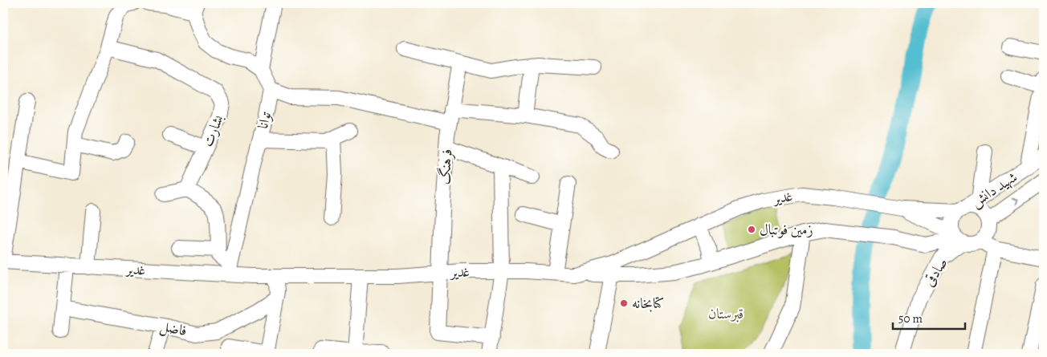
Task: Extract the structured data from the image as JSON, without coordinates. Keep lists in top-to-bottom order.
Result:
{
  "streets": {
    "street": [
      "توانا",
      "بشارت",
      "فرهنگ",
      "شهید دانش",
      "غدیر",
      "صادقی",
      "فاضل"
    ]
  },
  "crossings": [
    ["توانا", "غدیر"],
    ["فرهنگ", "غدیر"],
    ["شهید دانش", "صادقی"]
  ],
  "parks": ["قبرستان"],
  "places": ["زمین فوتبال", "کتابخانه"],
  "scale_bar": "50 m"
}
